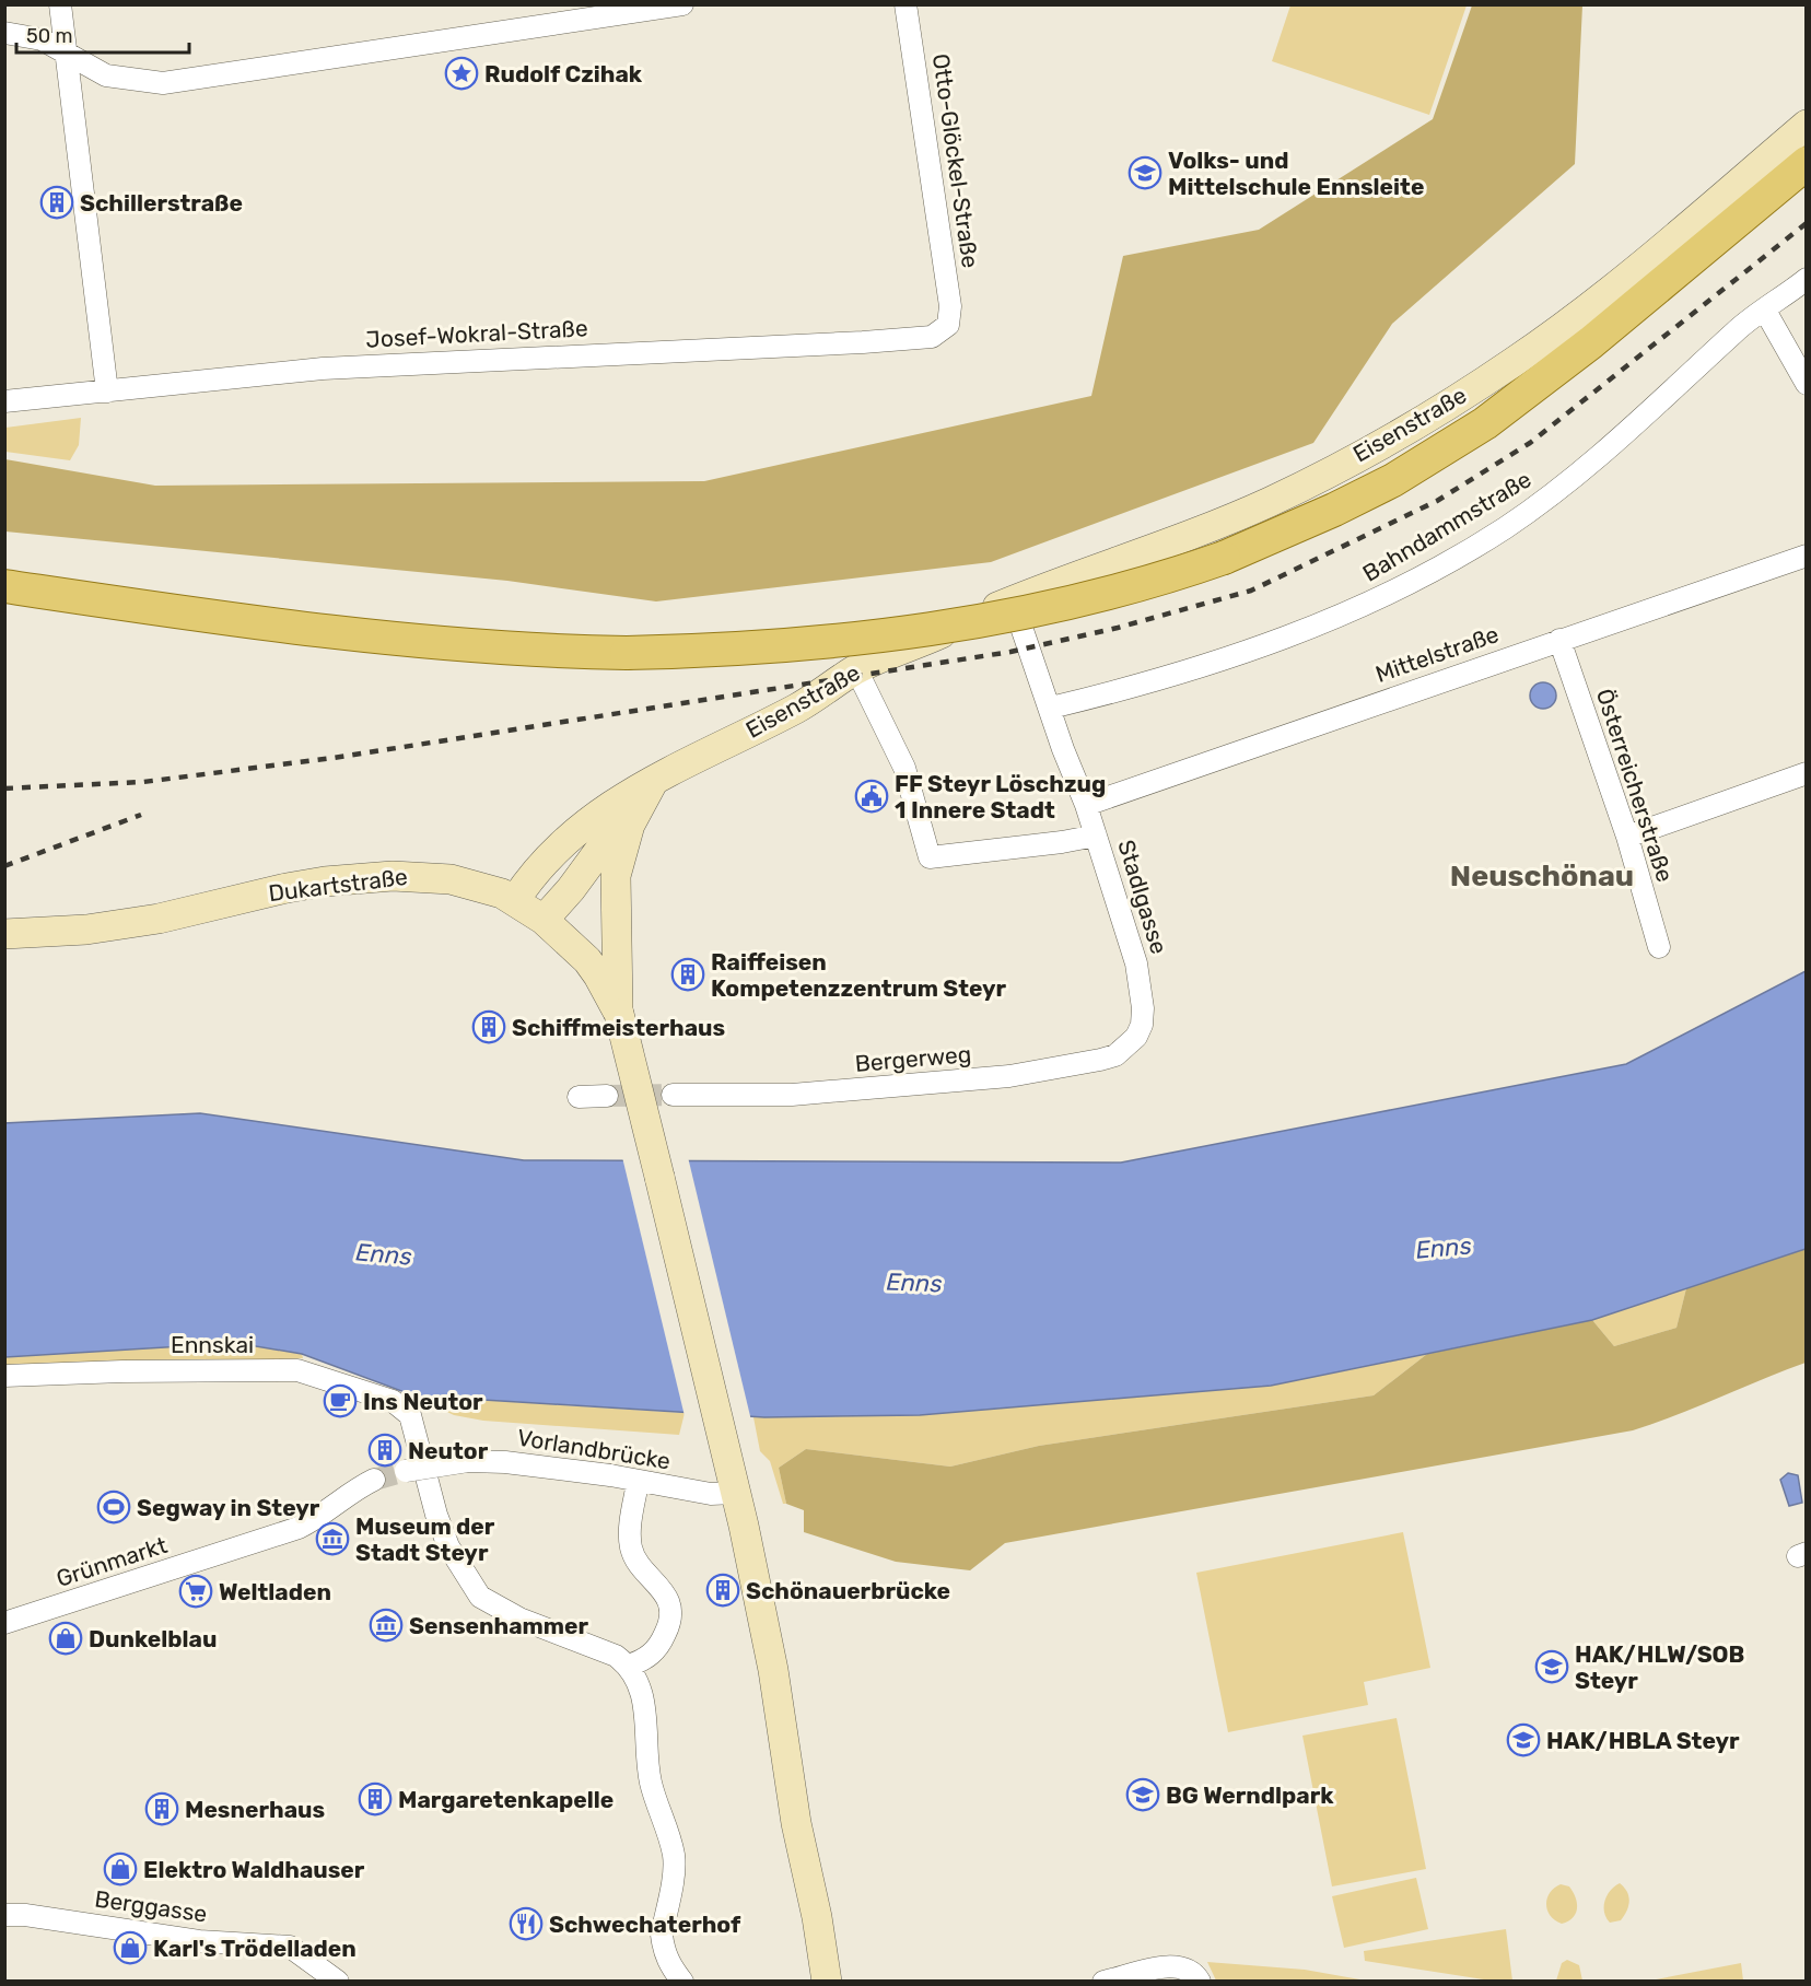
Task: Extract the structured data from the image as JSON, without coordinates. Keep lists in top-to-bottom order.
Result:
{
  "streets": {
    "main road": ["Eisenstraße"],
    "street": [
      "Otto-Glöckel-Straße",
      "Josef-Wokral-Straße",
      "Bahndammstraße",
      "Mittelstraße",
      "Österreicherstraße",
      "Dukartstraße",
      "Stadlgasse",
      "Bergerweg",
      "Ennskai",
      "Vorlandbrücke",
      "Grünmarkt",
      "Berggasse"
    ]
  },
  "crossings": [
    ["Otto-Glöckel-Straße", "Josef-Wokral-Straße"],
    ["Eisenstraße", "Dukartstraße"],
    ["Eisenstraße", "Stadlgasse"],
    ["Bahndammstraße", "Stadlgasse"],
    ["Mittelstraße", "Österreicherstraße"],
    ["Mittelstraße", "Stadlgasse"],
    ["Stadlgasse", "Bergerweg"]
  ],
  "districts": ["Neuschönau"],
  "water": ["Enns"],
  "places": {
    "place": ["Rudolf Czihak"],
    "school or university": [
      "Volks- und Mittelschule Ennsleite",
      "HAK/HLW/SOB Steyr",
      "HAK/HBLA Steyr",
      "BG Werndlpark"
    ],
    "building": [
      "Schillerstraße",
      "Raiffeisen Kompetenzzentrum Steyr",
      "Schiffmeisterhaus",
      "Neutor",
      "Schönauerbrücke",
      "Margaretenkapelle",
      "Mesnerhaus"
    ],
    "public building": ["FF Steyr Löschzug 1 Innere Stadt"],
    "cafe": ["Ins Neutor"],
    "sports": ["Segway in Steyr"],
    "museum": ["Museum der Stadt Steyr", "Sensenhammer"],
    "supermarket": ["Weltladen"],
    "shop": ["Dunkelblau", "Elektro Waldhauser", "Karl's Trödelladen"],
    "restaurant": ["Schwechaterhof"]
  },
  "scale_bar": "50 m"
}
